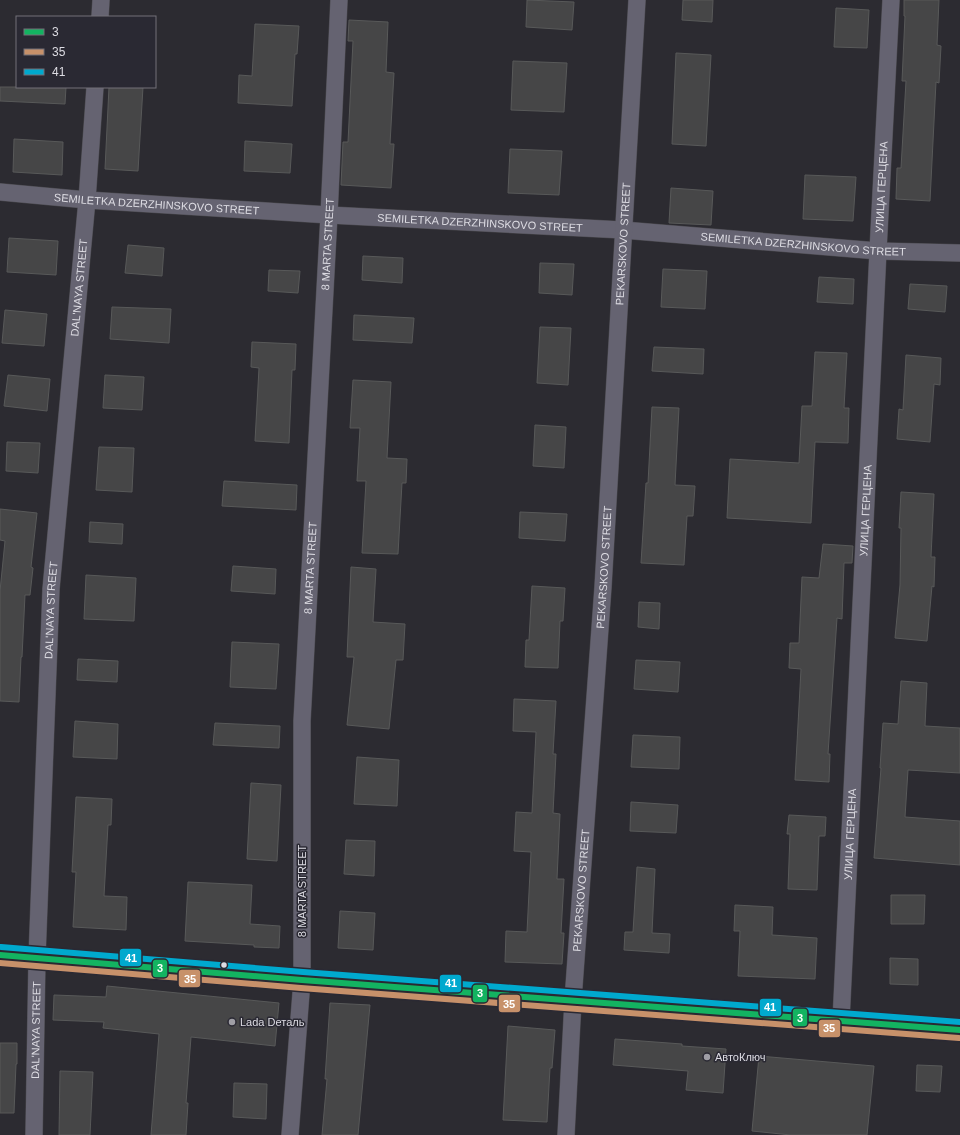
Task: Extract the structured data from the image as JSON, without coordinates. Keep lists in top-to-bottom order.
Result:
{
  "streets": {
    "street": [
      "УЛИЦА ГЕРЦЕНА",
      "SEMILETKA DZERZHINSKOVO STREET",
      "8 MARTA STREET",
      "PEKARSKOVO STREET",
      "DAL'NAYA STREET"
    ]
  },
  "crossings": [
    ["УЛИЦА ГЕРЦЕНА", "SEMILETKA DZERZHINSKOVO STREET"],
    ["SEMILETKA DZERZHINSKOVO STREET", "8 MARTA STREET"],
    ["SEMILETKA DZERZHINSKOVO STREET", "PEKARSKOVO STREET"],
    ["SEMILETKA DZERZHINSKOVO STREET", "DAL'NAYA STREET"]
  ],
  "places": ["Lada Dеталь", "АвтоКлюч"],
  "lines": ["transit line 41", "transit line 3", "transit line 35"],
  "legend": ["3", "35", "41"]
}
